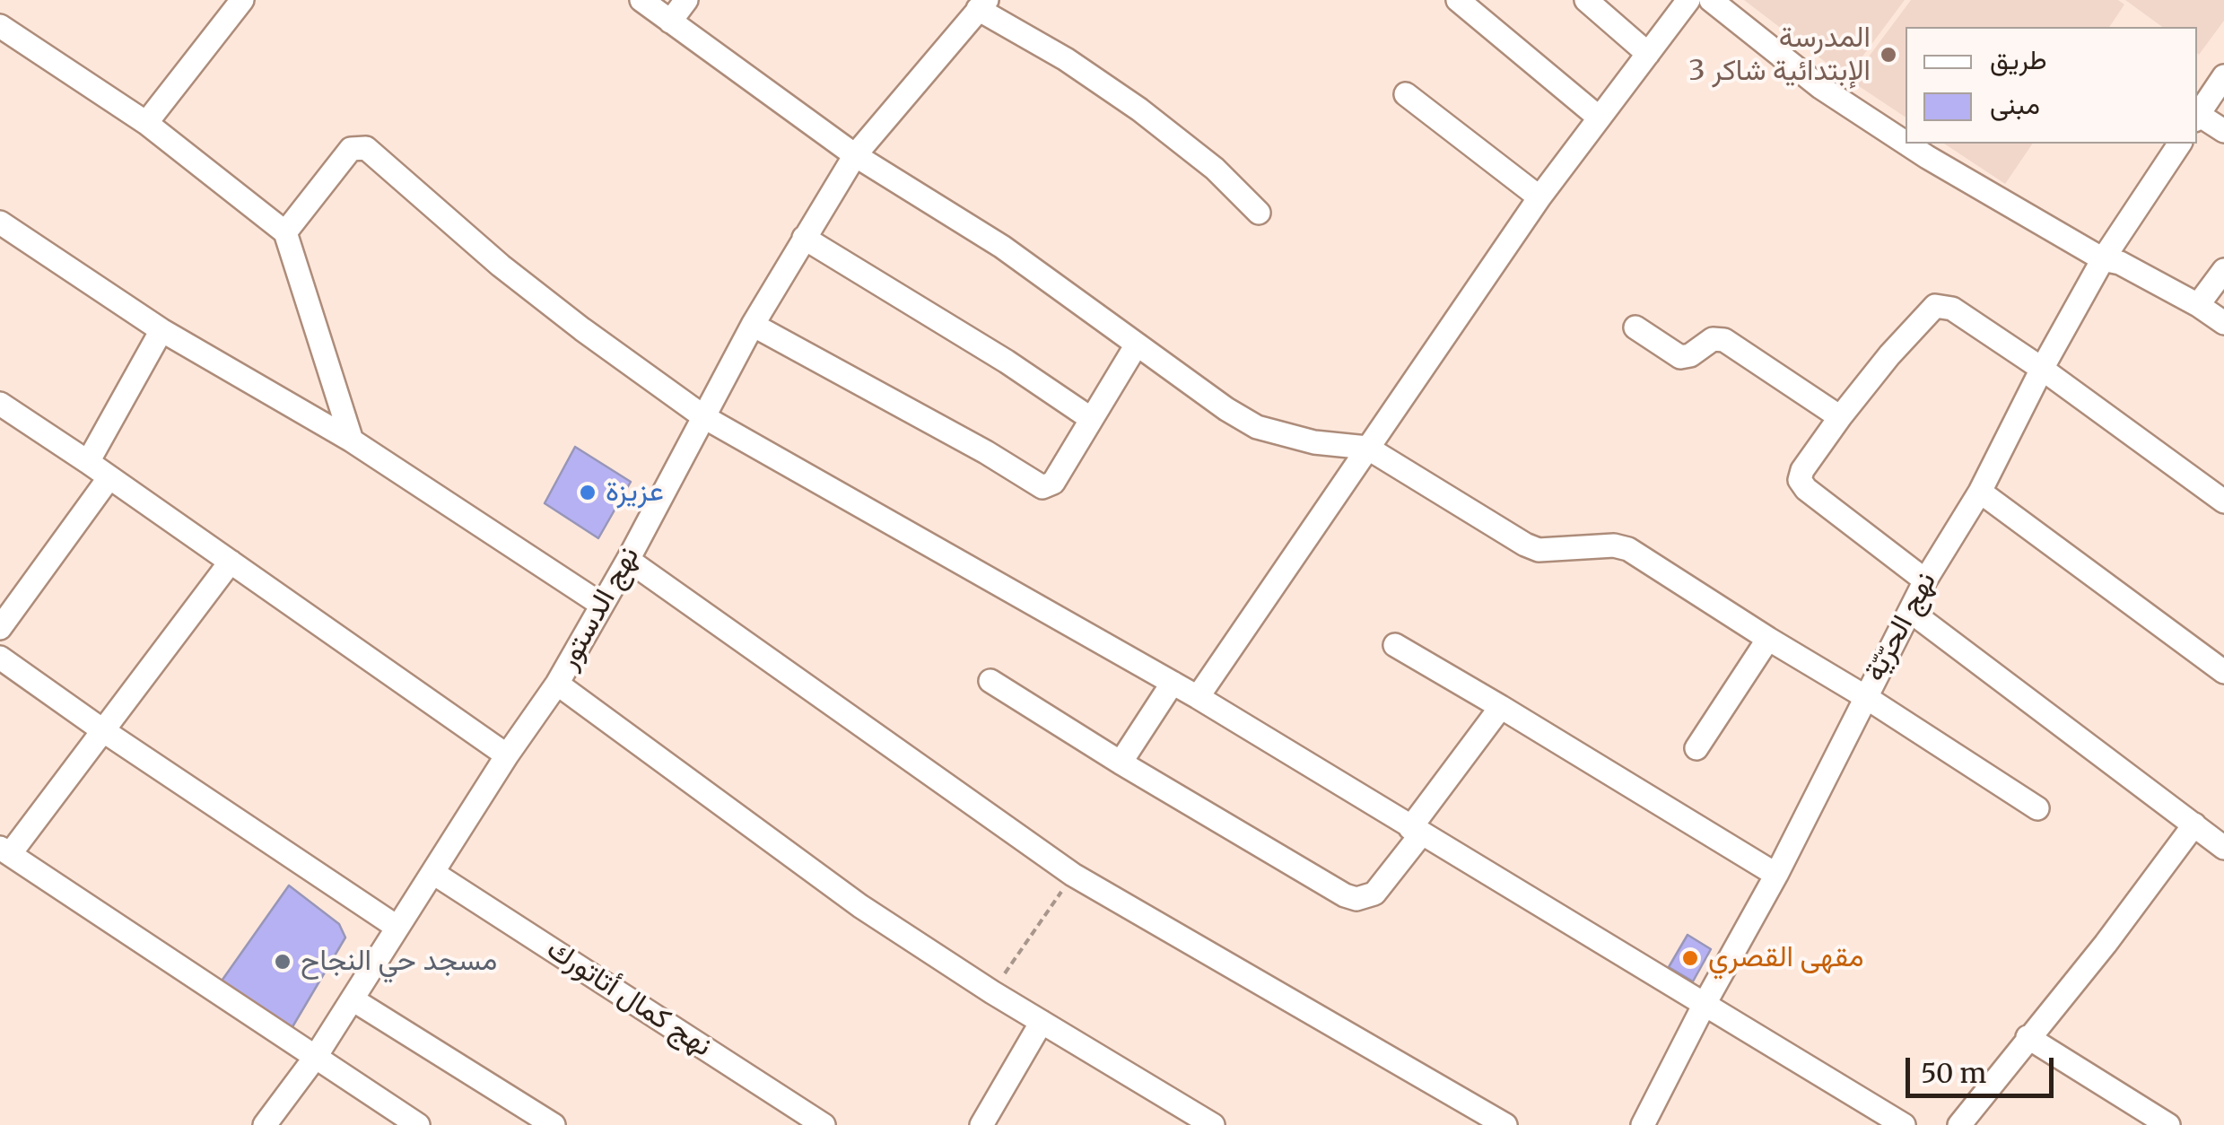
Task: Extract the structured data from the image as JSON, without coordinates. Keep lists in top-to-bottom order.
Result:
{
  "streets": {
    "street": ["نهج الدستور", "نهج الحرّيّة", "نهج كمال أتاتورك"]
  },
  "crossings": [
    ["نهج الدستور", "نهج كمال أتاتورك"]
  ],
  "places": [
    "المدرسة الإبتدائية شاكر 3",
    "عزيزة",
    "مقهى القصري",
    "مسجد حي النجاح"
  ],
  "legend": ["طريق", "مبنى"],
  "scale_bar": "50 m"
}
